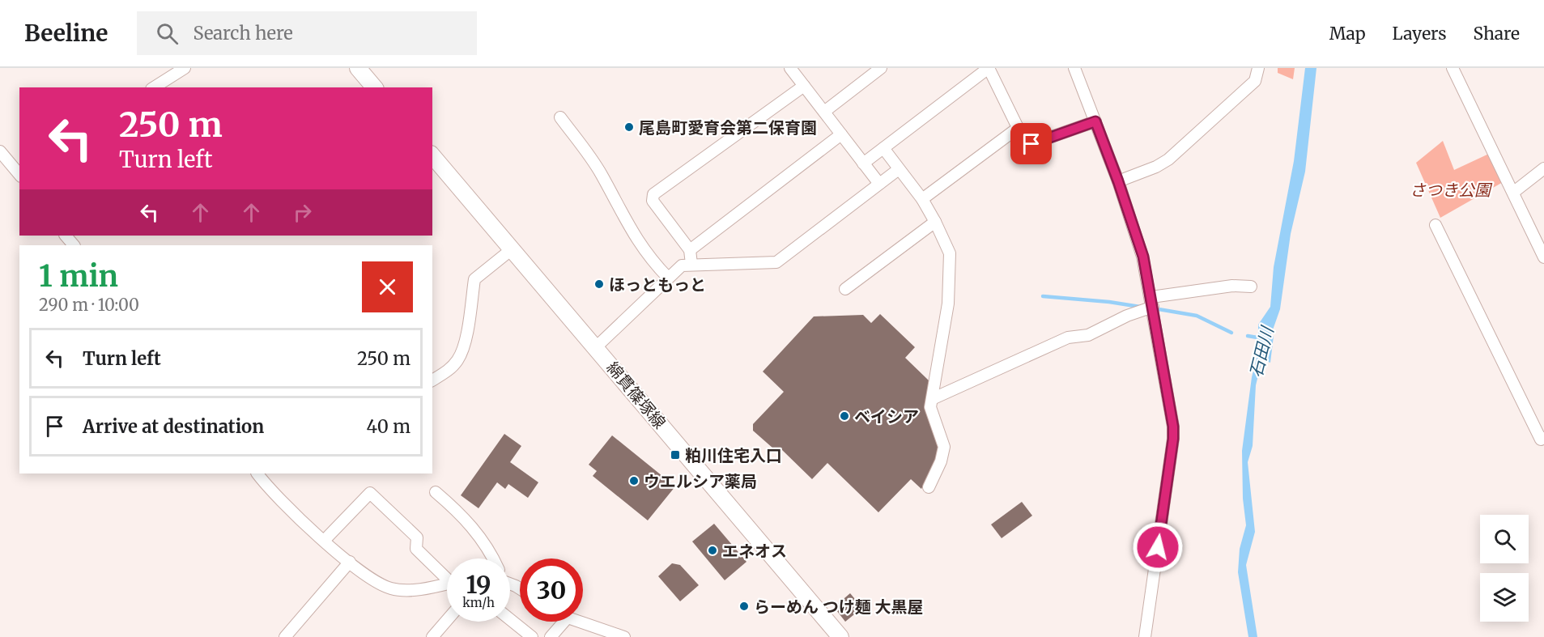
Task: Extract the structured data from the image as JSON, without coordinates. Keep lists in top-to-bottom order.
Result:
{
  "streets": {
    "main road": ["綿貫篠塚線"]
  },
  "water": ["石田川"],
  "parks": ["さつき公園"],
  "places": {
    "other": [
      "尾島町愛育会第二保育園",
      "ほっともっと",
      "ベイシア",
      "ウエルシア薬局",
      "エネオス",
      "らーめん つけ麺 大黒屋"
    ],
    "transit": ["粕川住宅入口"]
  },
  "page": {
    "header": "Beeline",
    "search": "Search here",
    "nav": ["Map", "Layers", "Share"],
    "turn": ["250 m", "Turn left"],
    "heading": ["1 min", "290 m · 10:00"],
    "list": [
      {
        "name": "Turn left",
        "value": "250 m"
      },
      {
        "name": "Arrive at destination",
        "value": "40 m"
      }
    ],
    "speed": "19 km/h",
    "limit": "30"
  }
}
